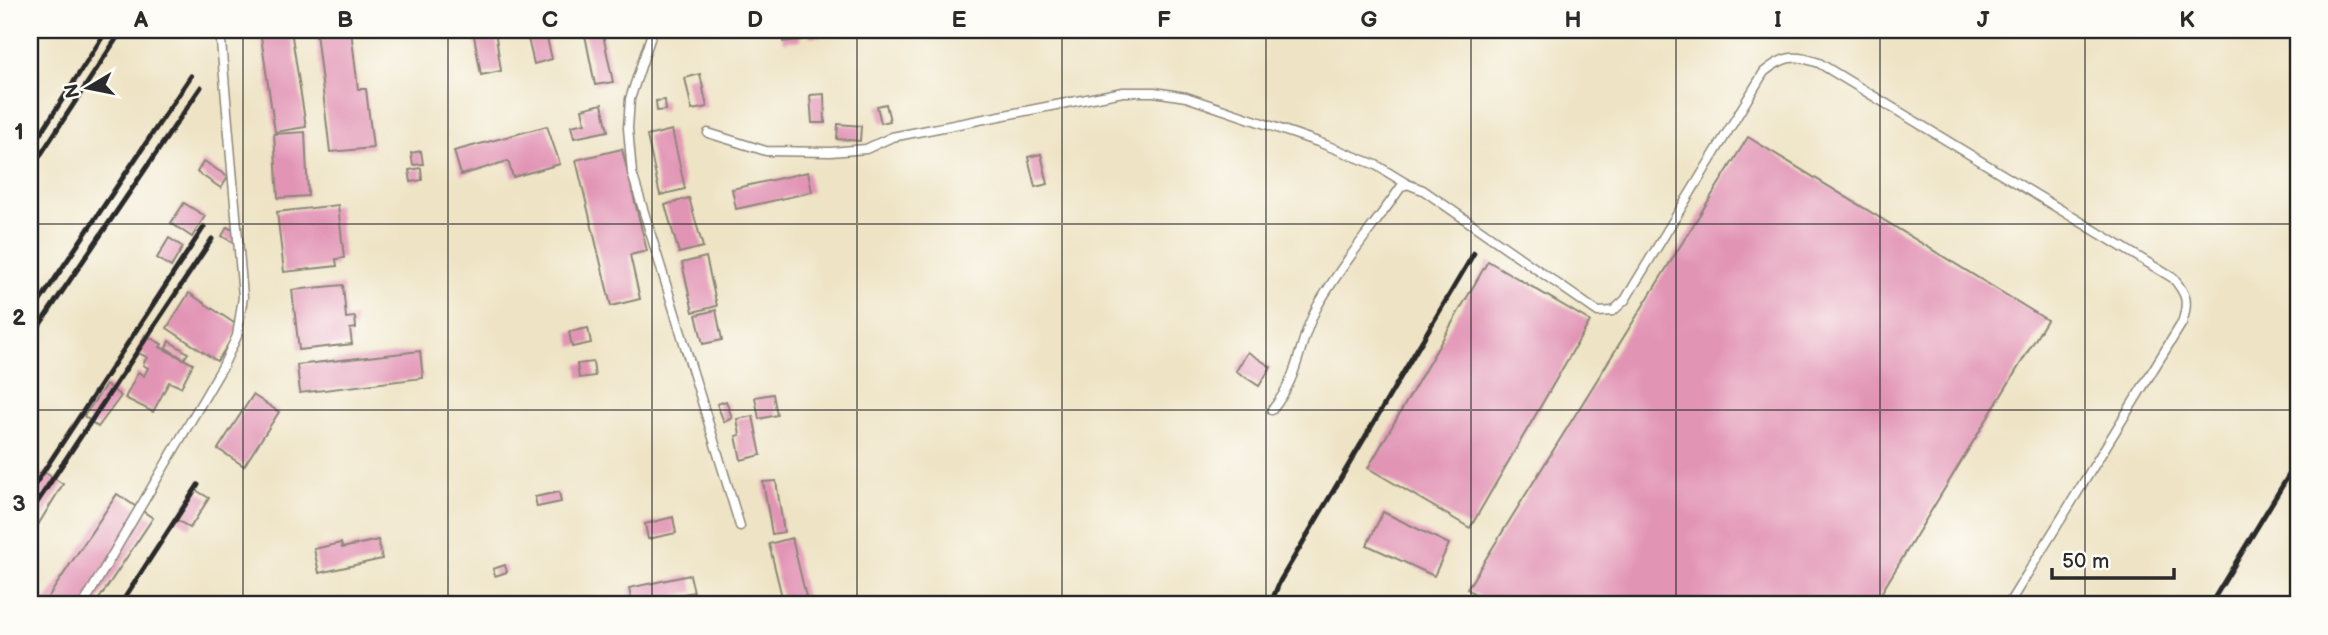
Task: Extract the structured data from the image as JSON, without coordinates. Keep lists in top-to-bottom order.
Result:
{
  "scale_bar": "50 m",
  "north": "left",
  "grid": {
    "columns": [
      "A",
      "B",
      "C",
      "D",
      "E",
      "F",
      "G",
      "H",
      "I",
      "J",
      "K"
    ],
    "rows": ["1", "2", "3"]
  }
}
